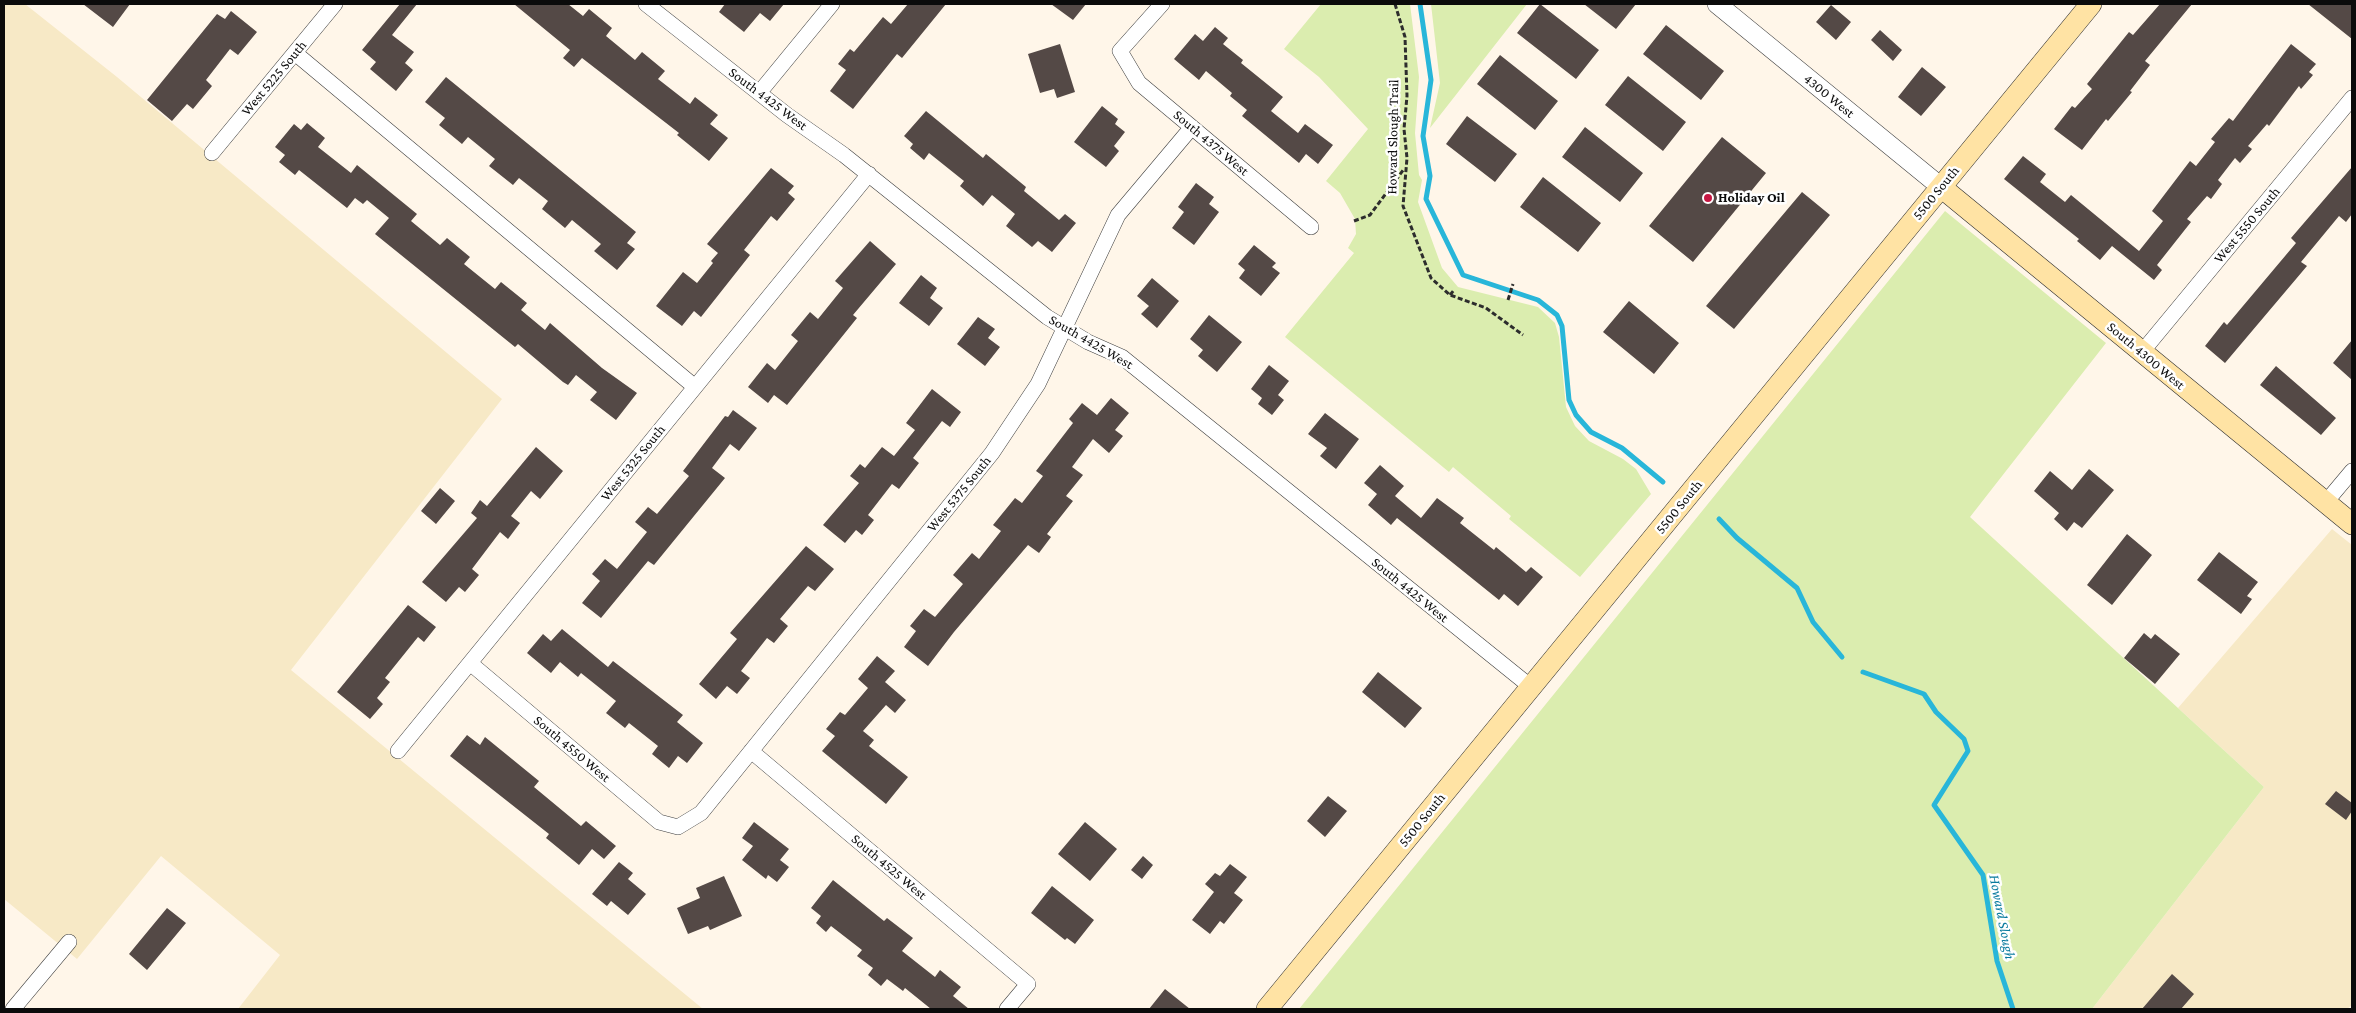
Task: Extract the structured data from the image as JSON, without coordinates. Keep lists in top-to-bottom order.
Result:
{
  "streets": {
    "main road": ["5500 South", "South 4300 West"],
    "street": [
      "West 5225 South",
      "4300 West",
      "South 4425 West",
      "South 4375 West",
      "West 5550 South",
      "West 5325 South",
      "West 5375 South",
      "South 4550 West",
      "South 4525 West"
    ],
    "path": ["Howard Slough Trail"]
  },
  "crossings": [
    ["4300 West", "5500 South"],
    ["4300 West", "South 4300 West"],
    ["South 4425 West", "5500 South"],
    ["South 4425 West", "West 5325 South"],
    ["South 4425 West", "West 5375 South"],
    ["South 4375 West", "West 5375 South"],
    ["5500 South", "South 4300 West"],
    ["West 5550 South", "South 4300 West"],
    ["West 5325 South", "South 4550 West"],
    ["West 5375 South", "South 4550 West"],
    ["West 5375 South", "South 4525 West"]
  ],
  "water": ["Howard Slough"],
  "places": ["Holiday Oil"]
}
